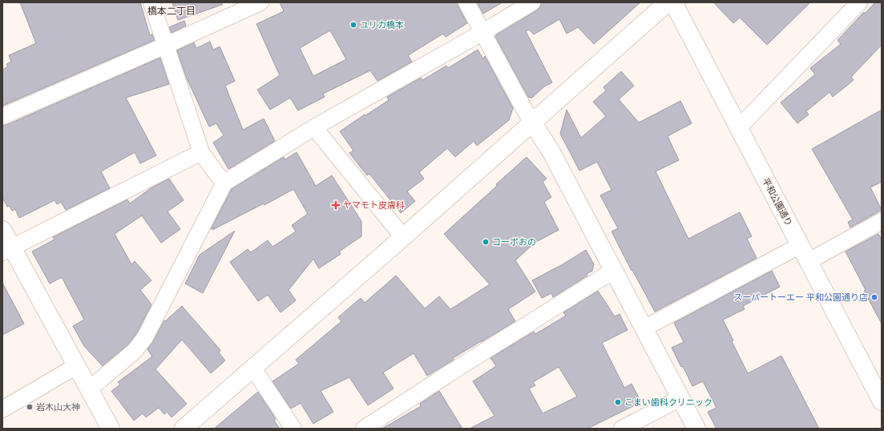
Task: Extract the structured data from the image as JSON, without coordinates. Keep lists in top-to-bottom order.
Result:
{
  "streets": {
    "street": ["平和公園通り"]
  },
  "districts": ["橋本二丁目"],
  "places": {
    "other": [
      "ユリカ橋本",
      "コーポおの",
      "スーパートーエー 平和公園通り店",
      "こまい歯科クリニック",
      "岩木山大神"
    ],
    "health": ["ヤマモト皮膚科"]
  }
}
